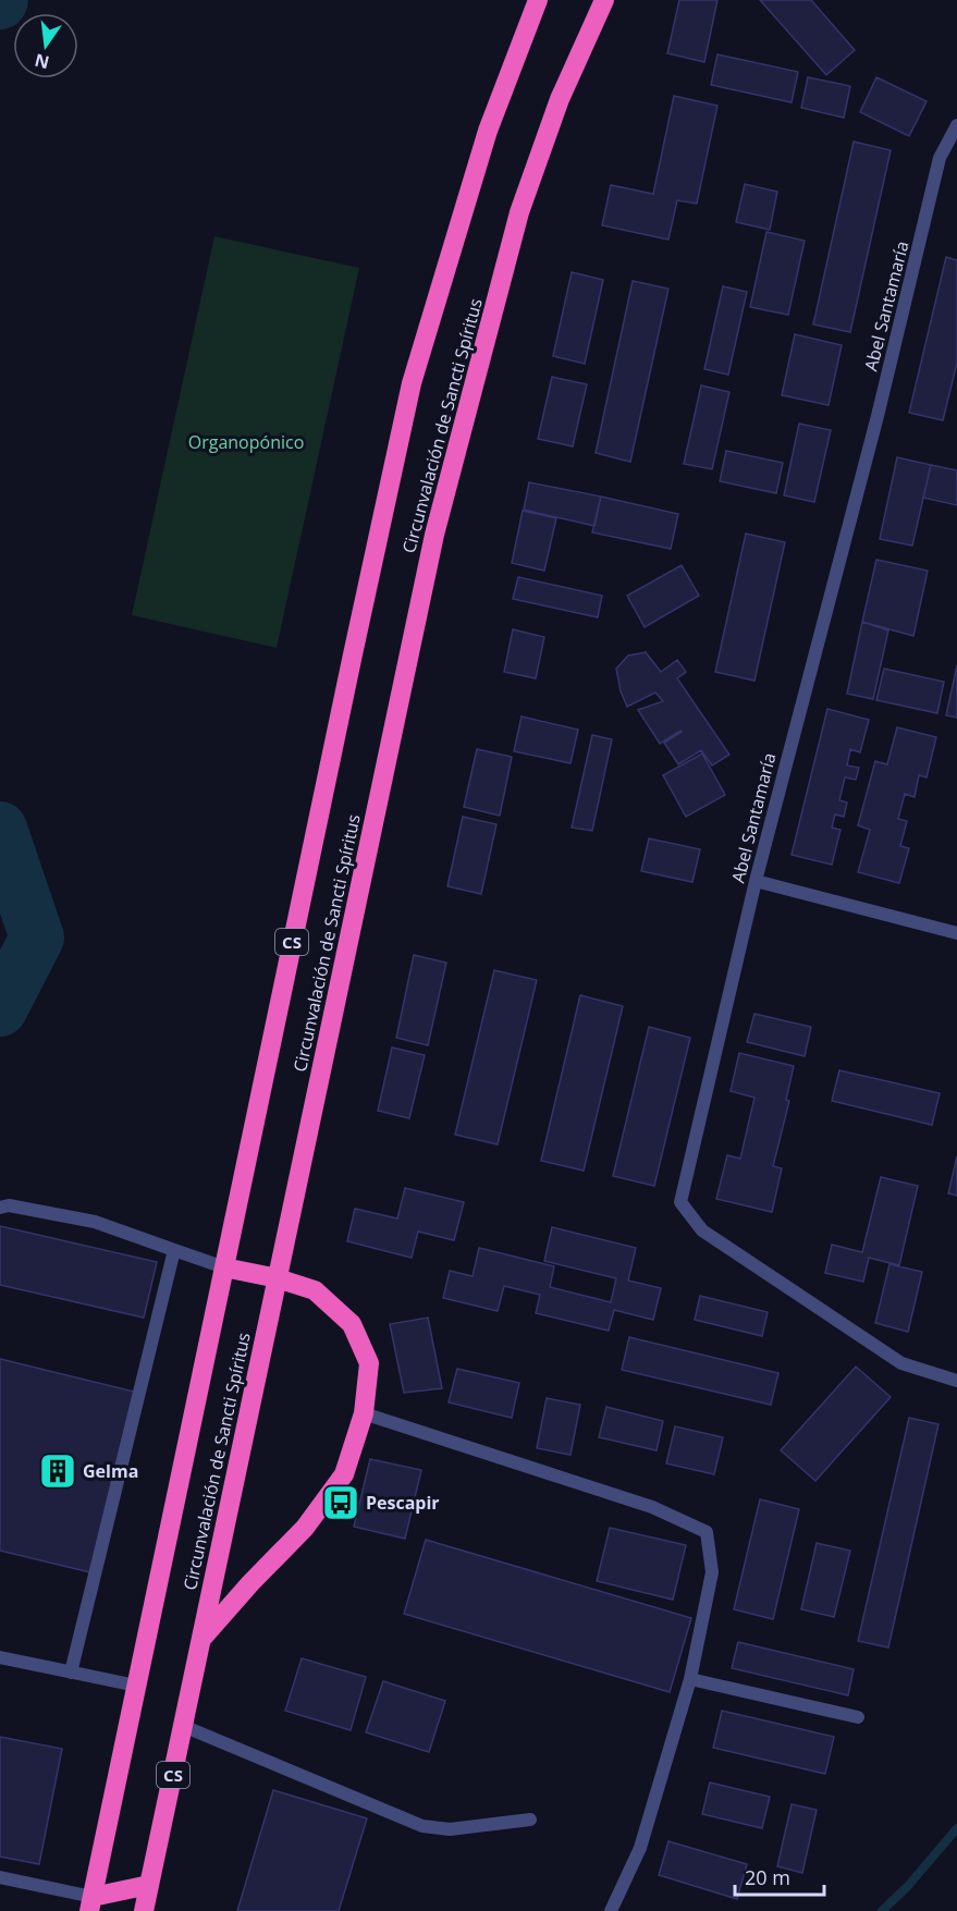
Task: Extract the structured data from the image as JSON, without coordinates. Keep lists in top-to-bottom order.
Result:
{
  "streets": {
    "highway": ["Circunvalación de Sancti Spíritus", "CS"],
    "street": ["Abel Santamaría"]
  },
  "parks": ["Organopónico"],
  "places": {
    "building": ["Gelma"],
    "bus stop": ["Pescapir"]
  },
  "scale_bar": "20 m",
  "north": "bottom"
}
